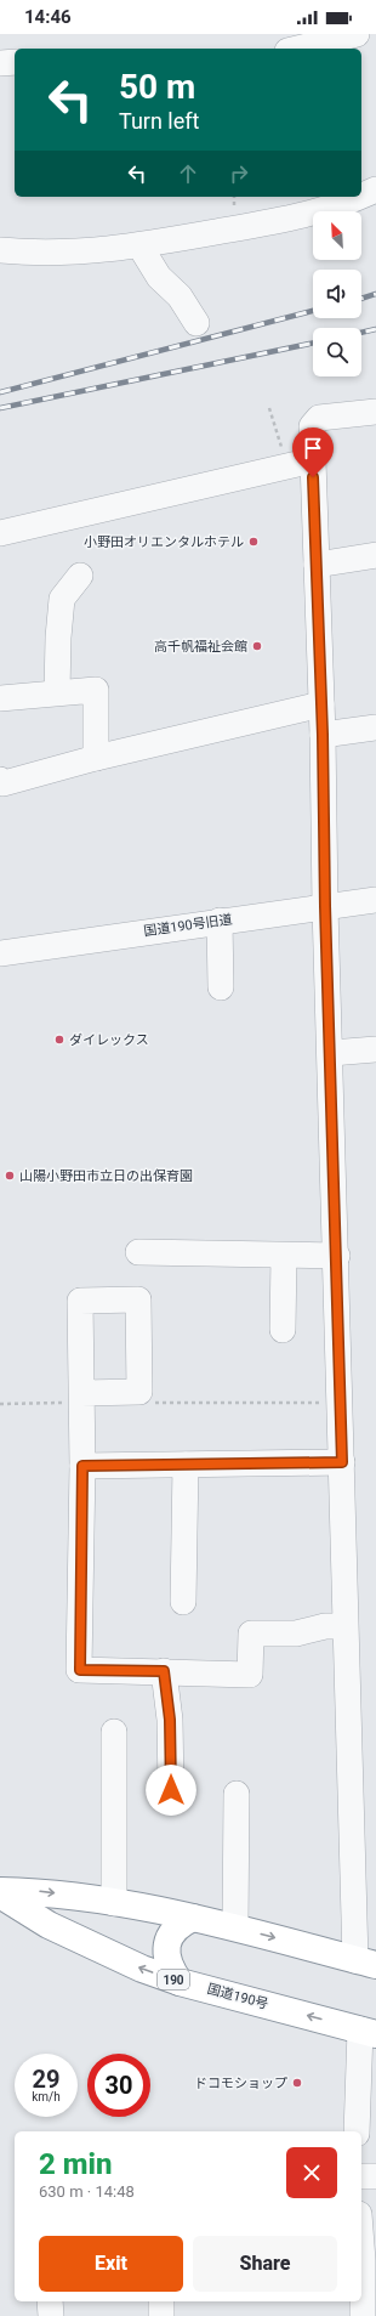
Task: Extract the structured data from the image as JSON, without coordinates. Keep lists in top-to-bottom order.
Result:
{
  "streets": {
    "highway": ["190", "国道190号"],
    "street": ["国道190号旧道"]
  },
  "places": [
    "小野田オリエンタルホテル",
    "高千帆福祉会館",
    "ダイレックス",
    "山陽小野田市立日の出保育園",
    "ドコモショップ"
  ],
  "north": "top left",
  "page": {
    "status": "14:46",
    "turn": ["50 m", "Turn left"],
    "speed": "29 km/h",
    "limit": "30",
    "heading": ["2 min", "630 m · 14:48"],
    "buttons": ["Exit", "Share"]
  }
}
